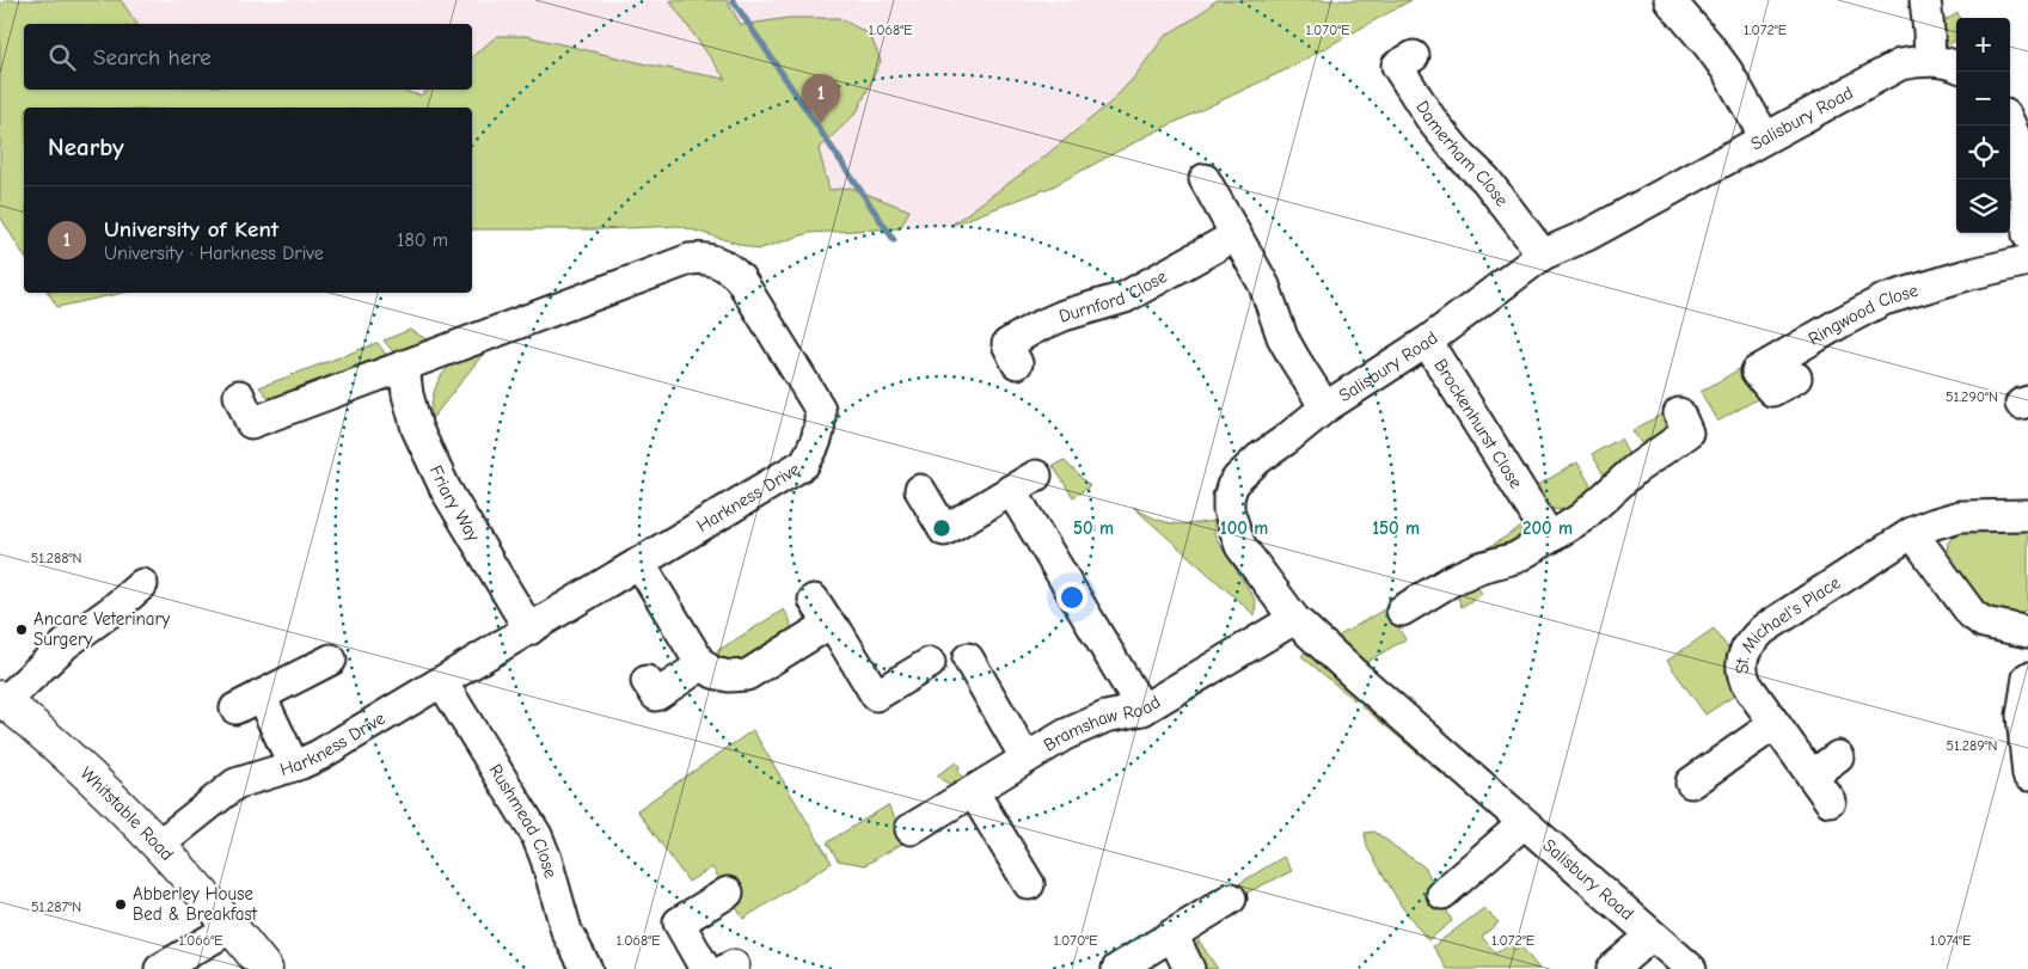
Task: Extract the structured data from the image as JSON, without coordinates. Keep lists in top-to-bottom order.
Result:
{
  "streets": {
    "main road": ["Whitstable Road"],
    "street": [
      "Salisbury Road",
      "Damerham Close",
      "Durnford Close",
      "Ringwood Close",
      "Brockenhurst Close",
      "Harkness Drive",
      "Friary Way",
      "St. Michael's Place",
      "Bramshaw Road",
      "Rushmead Close"
    ]
  },
  "crossings": [
    ["Salisbury Road", "Damerham Close"],
    ["Salisbury Road", "Brockenhurst Close"],
    ["Salisbury Road", "Bramshaw Road"],
    ["Harkness Drive", "Friary Way"],
    ["Harkness Drive", "Whitstable Road"],
    ["Harkness Drive", "Rushmead Close"]
  ],
  "places": ["Ancare Veterinary Surgery", "Abberley House Bed & Breakfast"],
  "page": {
    "map_buttons": ["+", "−"],
    "search": "Search here",
    "pins": "1",
    "heading": "Nearby",
    "list": [
      {
        "mark": "1",
        "name": "University of Kent",
        "note": "University · Harkness Drive",
        "value": "180 m"
      }
    ]
  },
  "coordinates": [
    "1.068°E",
    "1.070°E",
    "1.072°E",
    "51.290°N",
    "51.288°N",
    "51.289°N",
    "51.287°N",
    "1.066°E",
    "1.074°E"
  ],
  "rings": [
    "50 m",
    "100 m",
    "150 m",
    "200 m"
  ]
}
